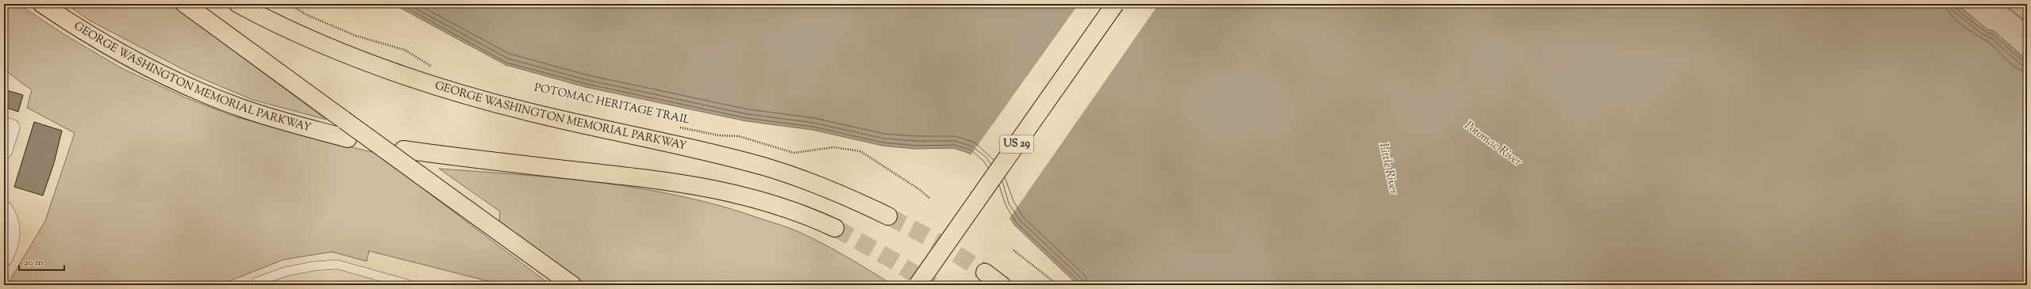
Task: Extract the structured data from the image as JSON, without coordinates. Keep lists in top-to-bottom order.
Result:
{
  "streets": {
    "highway": ["GEORGE WASHINGTON MEMORIAL PARKWAY", "US 29"],
    "path": ["POTOMAC HERITAGE TRAIL"]
  },
  "water": ["Potomac River", "Little River"],
  "scale_bar": "20 m"
}
